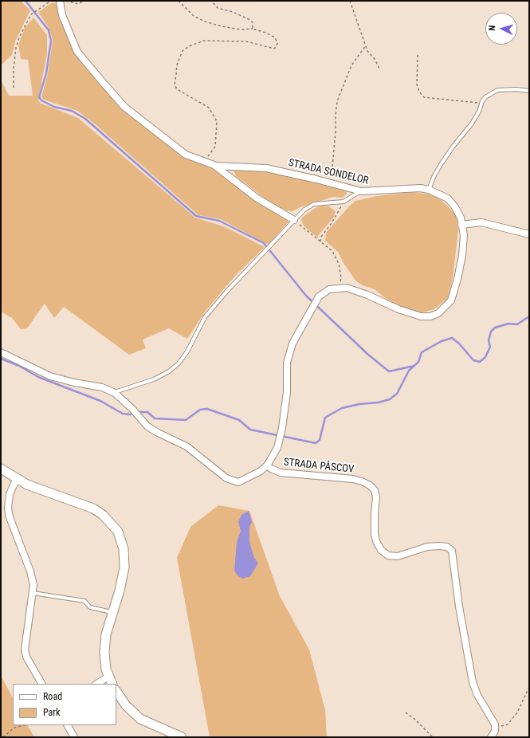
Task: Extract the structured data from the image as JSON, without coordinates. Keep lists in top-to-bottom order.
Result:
{
  "streets": {
    "street": ["STRADA SONDELOR", "STRADA PÂSCOV"]
  },
  "crossings": [
    ["STRADA SONDELOR", "STRADA PÂSCOV"]
  ],
  "legend": ["Road", "Park"],
  "north": "left"
}
